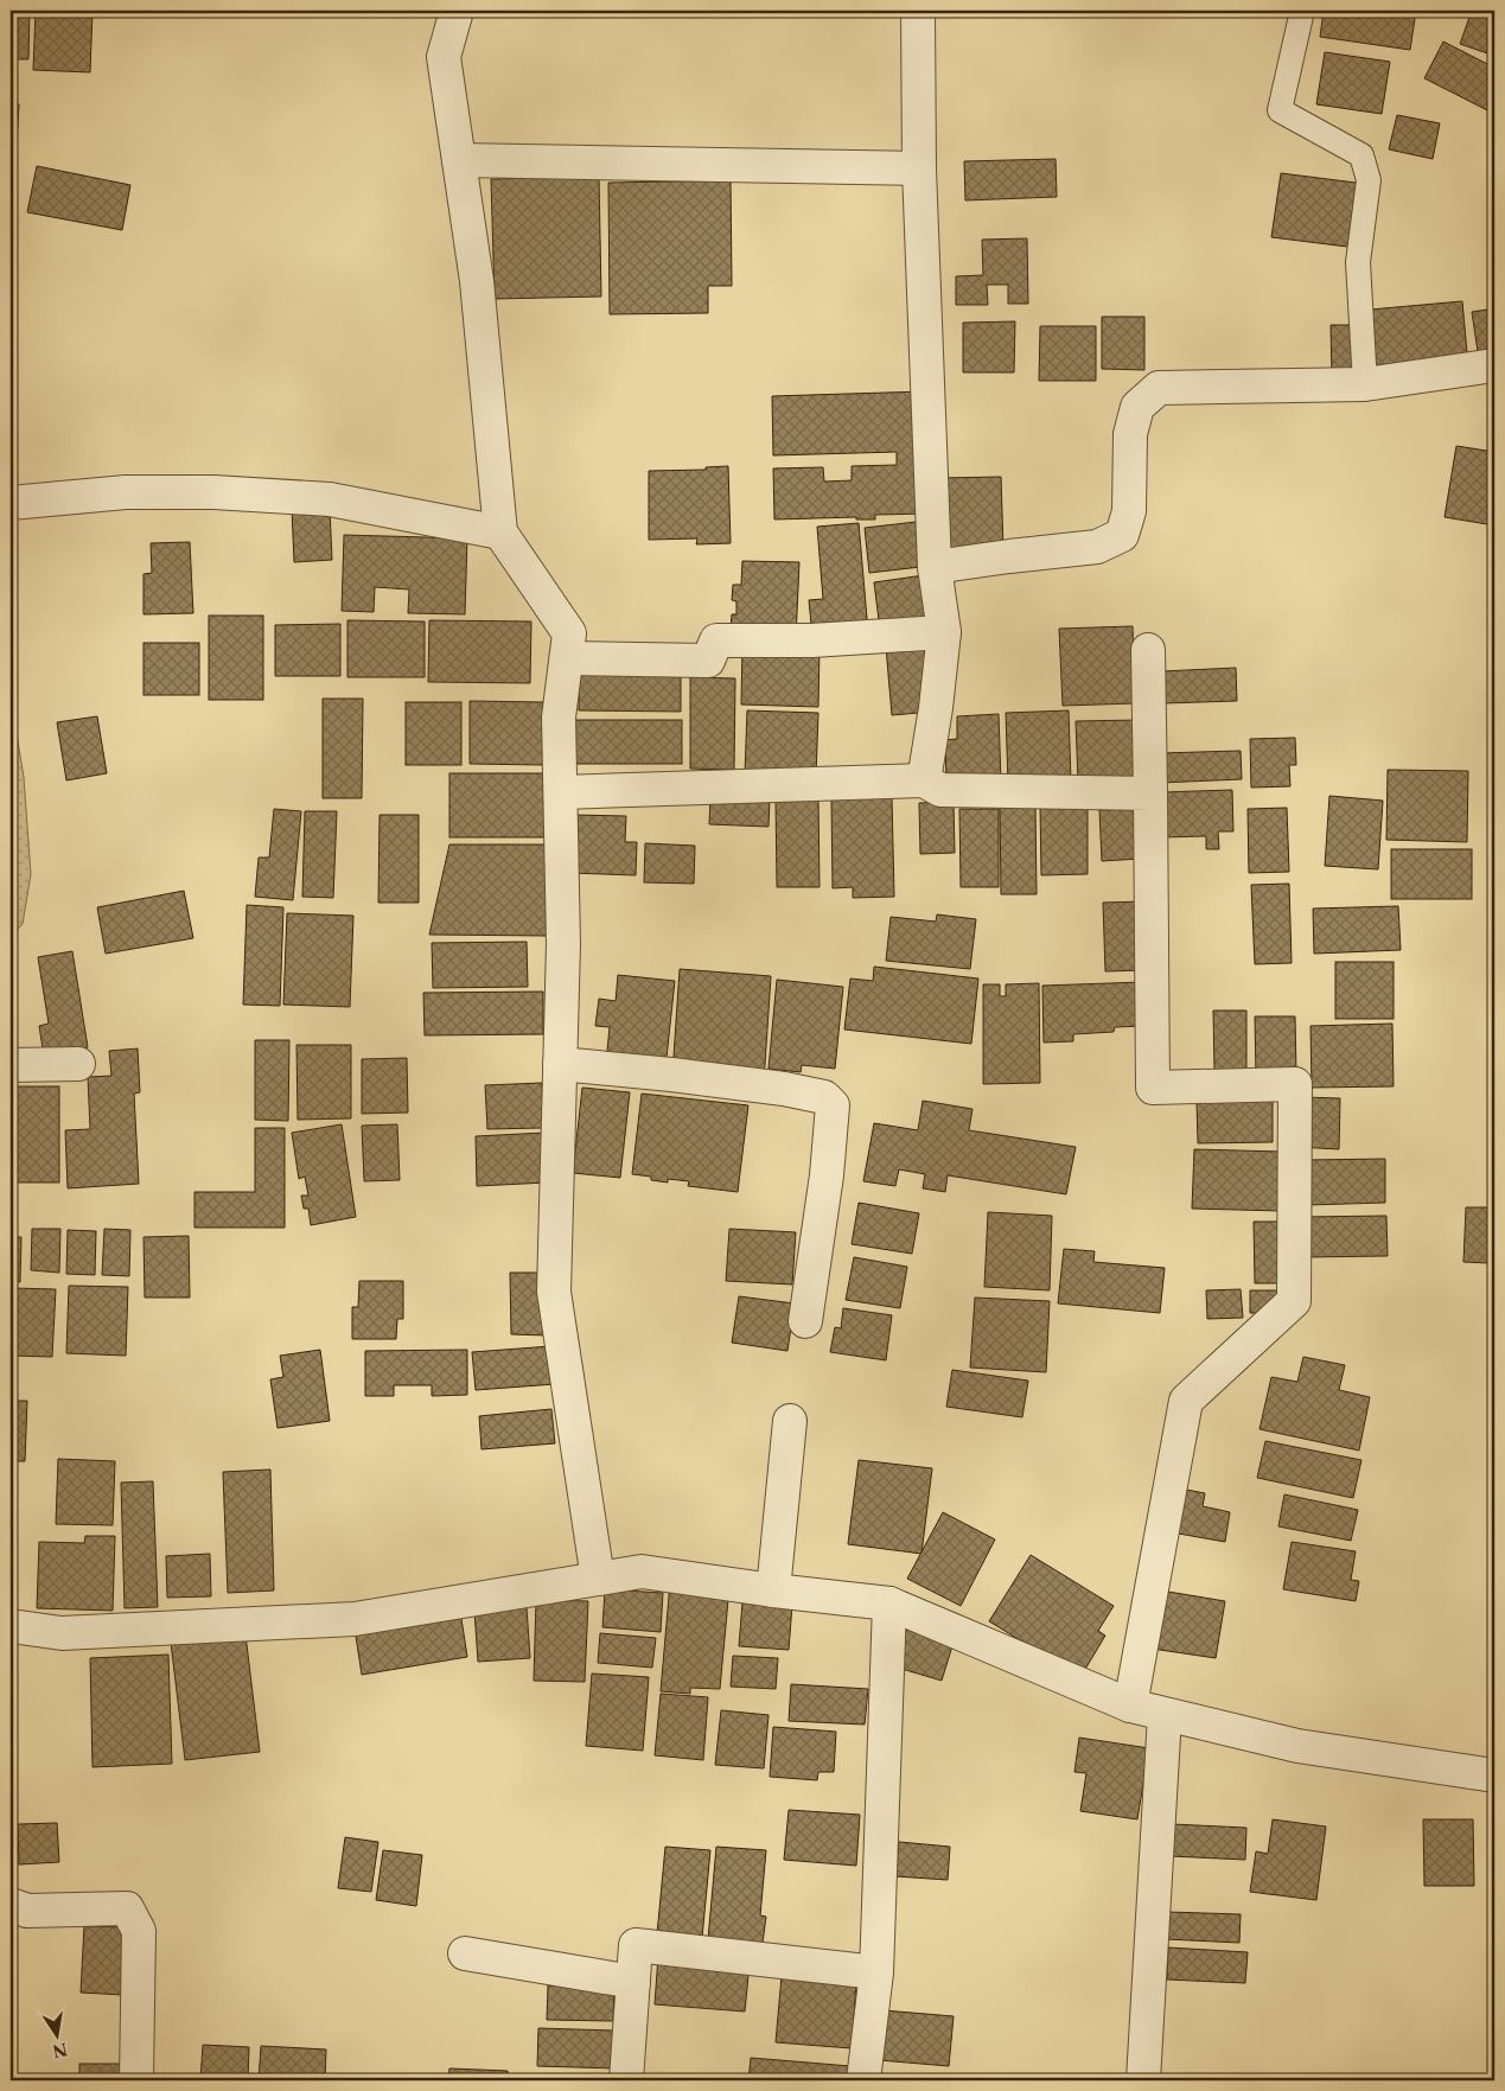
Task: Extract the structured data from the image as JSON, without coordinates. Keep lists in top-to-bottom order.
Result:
{
  "north": "bottom"
}
